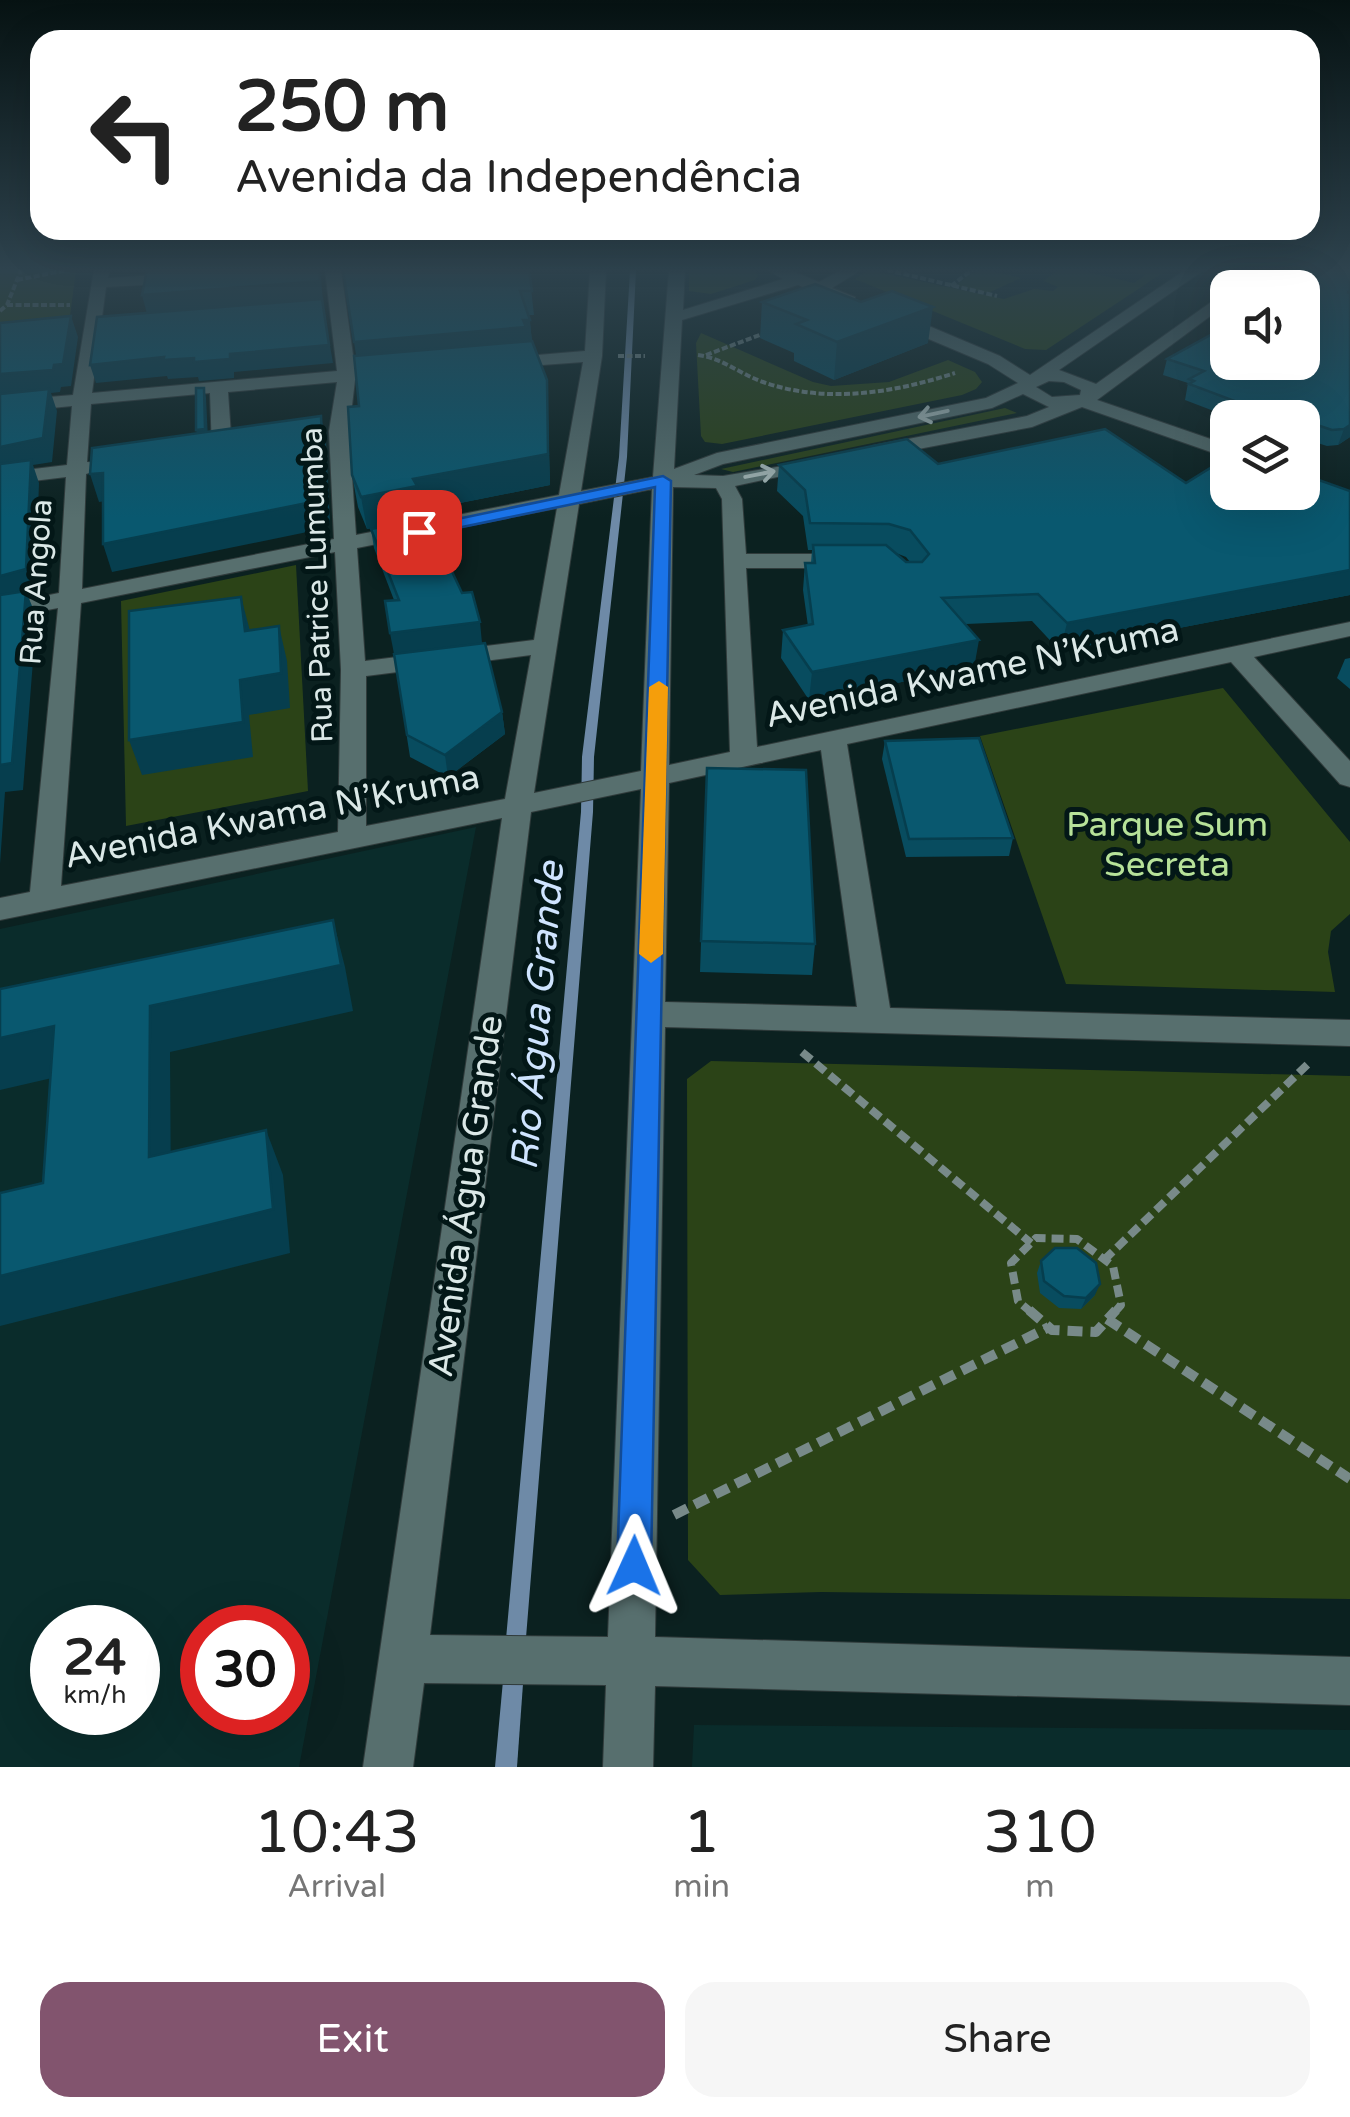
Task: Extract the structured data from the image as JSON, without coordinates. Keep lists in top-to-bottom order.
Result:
{
  "streets": {
    "street": [
      "Rua Angola",
      "Rua Patrice Lumumba",
      "Avenida Kwame N’Kruma",
      "Avenida Kwama N’Kruma",
      "Avenida Água Grande"
    ]
  },
  "crossings": [
    ["Rua Angola", "Avenida Kwama N’Kruma"],
    ["Rua Patrice Lumumba", "Avenida Kwama N’Kruma"],
    ["Avenida Kwame N’Kruma", "Avenida Kwama N’Kruma"],
    ["Avenida Kwama N’Kruma", "Avenida Água Grande"]
  ],
  "water": ["Rio Água Grande"],
  "parks": ["Parque Sum Secreta"],
  "page": {
    "turn": ["250 m", "Avenida da Independência"],
    "speed": "24 km/h",
    "limit": "30",
    "eta": [
      "10:43",
      "Arrival",
      "1",
      "min",
      "310",
      "m"
    ],
    "buttons": ["Exit", "Share"]
  }
}
